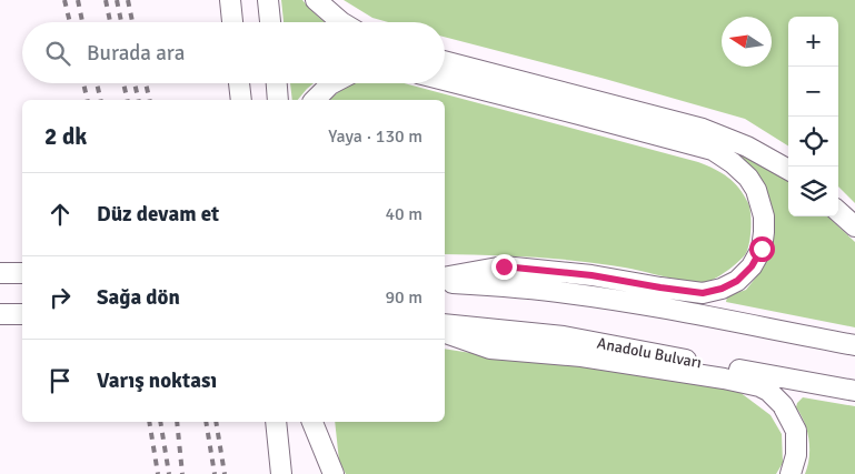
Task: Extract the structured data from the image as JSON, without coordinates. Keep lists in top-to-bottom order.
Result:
{
  "streets": {
    "main road": ["Anadolu Bulvarı"]
  },
  "north": "left",
  "page": {
    "map_buttons": ["+", "−"],
    "search": "Burada ara",
    "heading": ["2 dk", "Yaya · 130 m"],
    "list": [
      ["Düz devam et", "40 m"],
      ["Sağa dön", "90 m"],
      "Varış noktası"
    ]
  }
}
